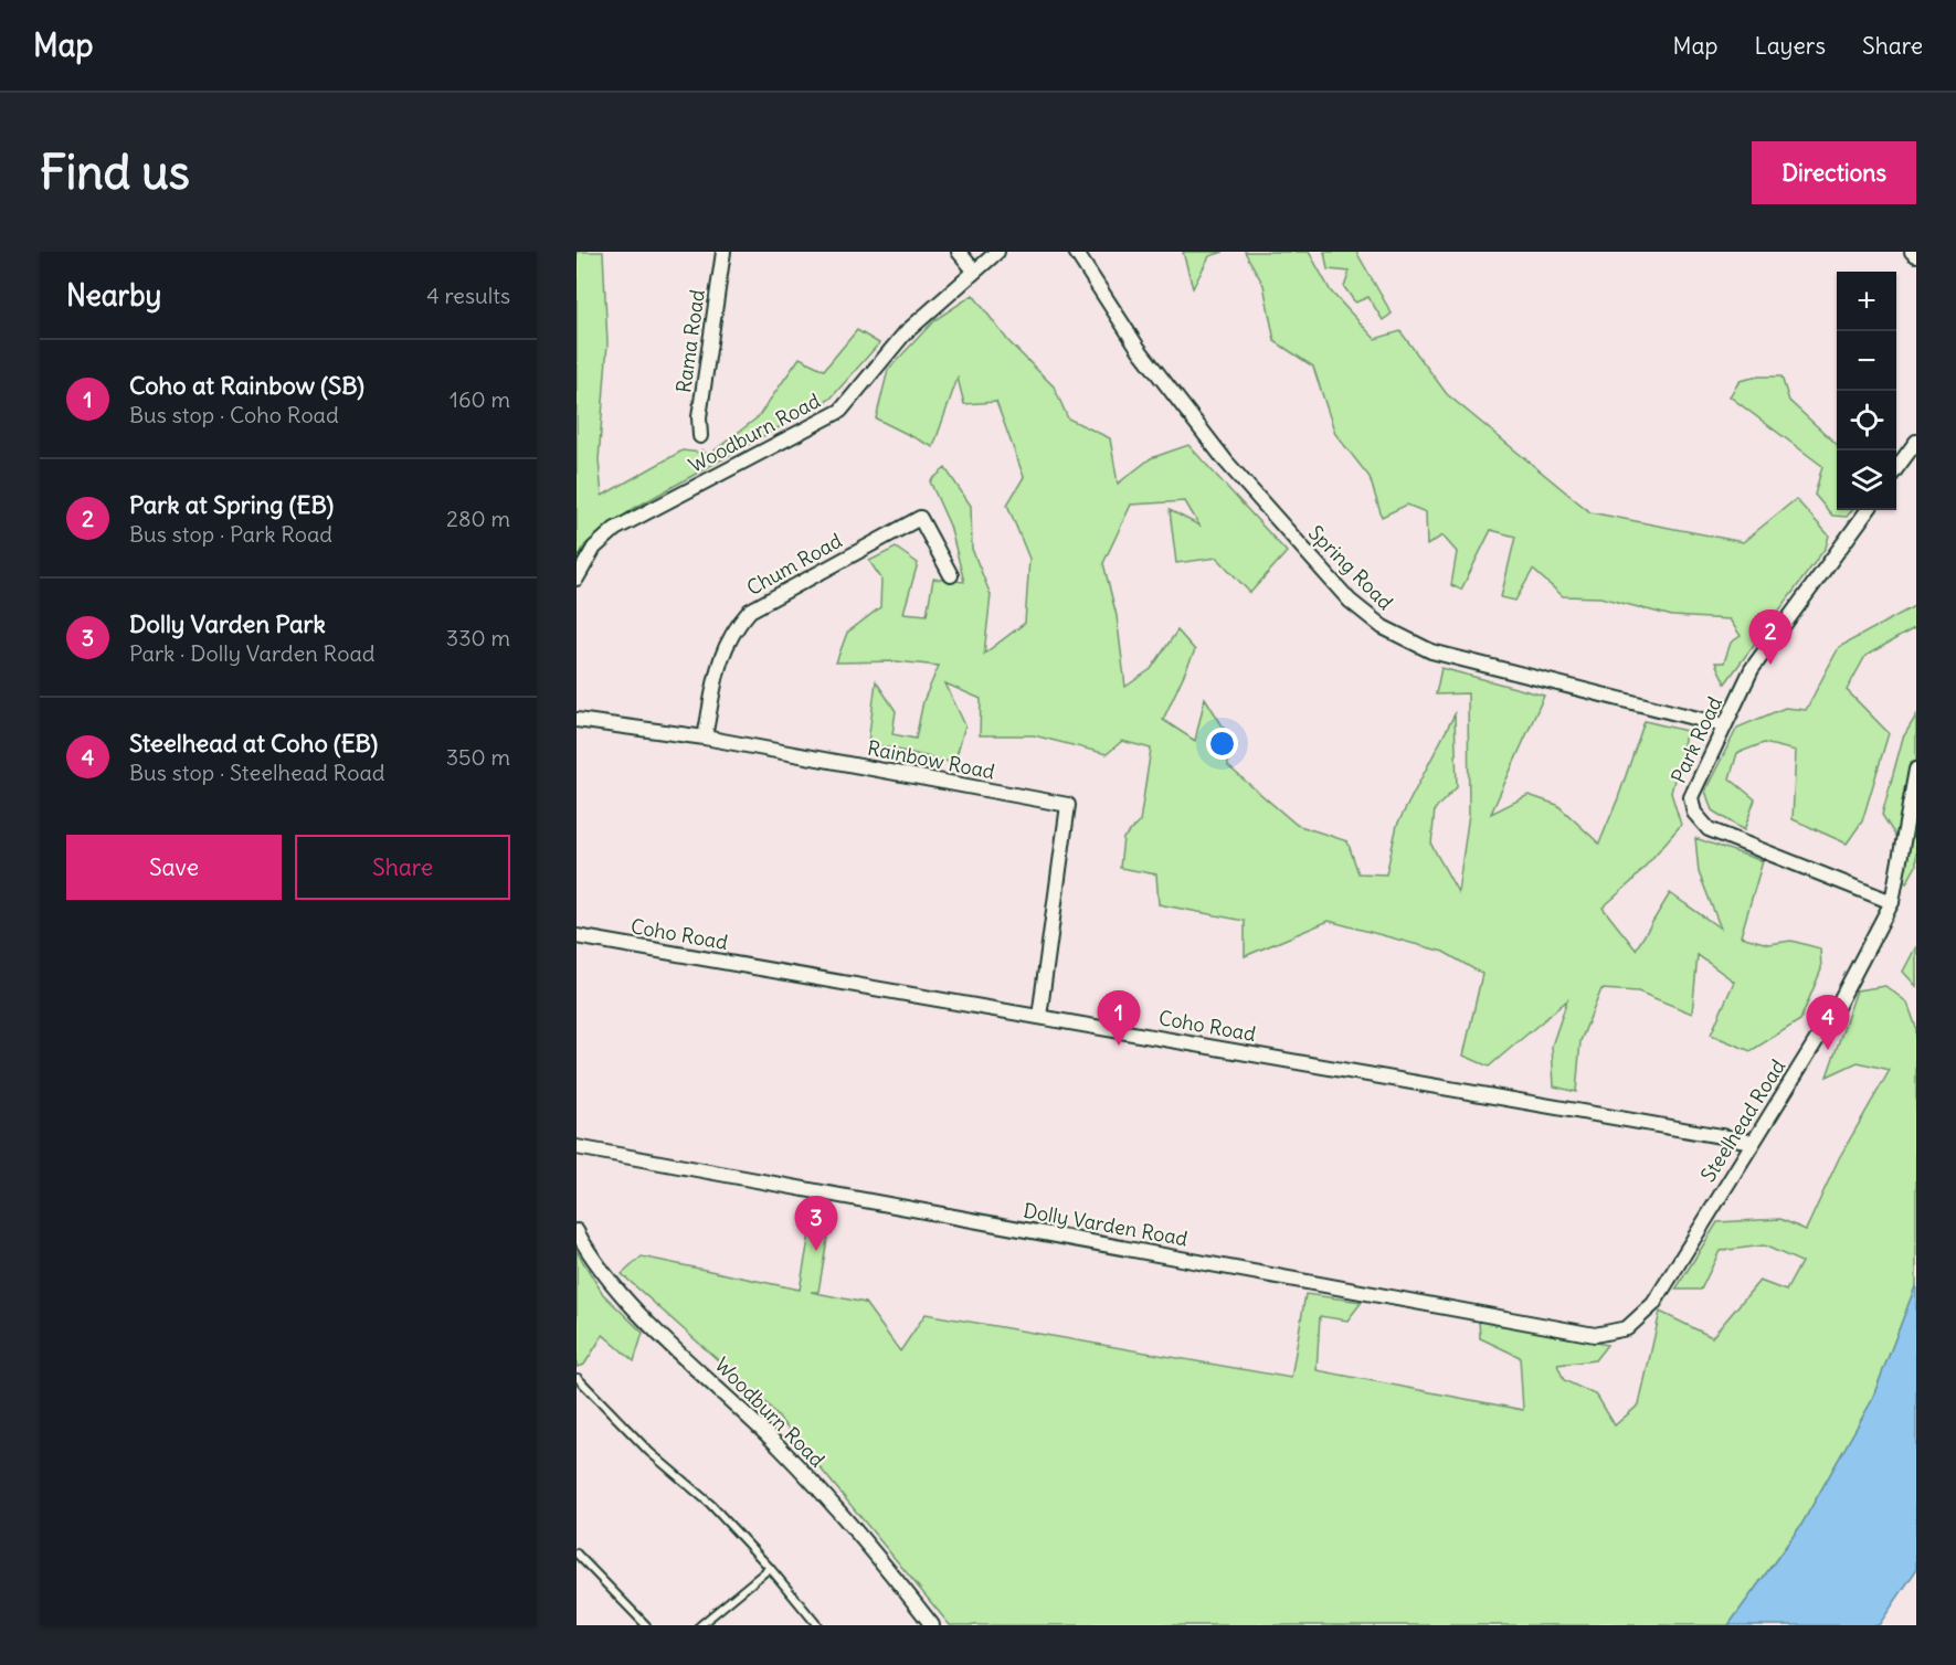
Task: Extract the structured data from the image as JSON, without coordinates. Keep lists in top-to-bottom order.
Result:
{
  "streets": {
    "street": [
      "Rama Road",
      "Woodburn Road",
      "Chum Road",
      "Spring Road",
      "Park Road",
      "Rainbow Road",
      "Coho Road",
      "Steelhead Road",
      "Dolly Varden Road"
    ]
  },
  "crossings": [
    ["Chum Road", "Rainbow Road"],
    ["Spring Road", "Park Road"],
    ["Park Road", "Steelhead Road"],
    ["Rainbow Road", "Coho Road"],
    ["Coho Road", "Steelhead Road"],
    ["Steelhead Road", "Dolly Varden Road"]
  ],
  "page": {
    "header": "Map",
    "nav": ["Map", "Layers", "Share"],
    "buttons": [
      "Directions",
      ["Save", "Share"]
    ],
    "title": "Find us",
    "heading": ["Nearby", "4 results"],
    "map_buttons": ["+", "−"],
    "list": [
      {
        "mark": "1",
        "name": "Coho at Rainbow (SB)",
        "note": "Bus stop · Coho Road",
        "value": "160 m"
      },
      {
        "mark": "2",
        "name": "Park at Spring (EB)",
        "note": "Bus stop · Park Road",
        "value": "280 m"
      },
      {
        "mark": "3",
        "name": "Dolly Varden Park",
        "note": "Park · Dolly Varden Road",
        "value": "330 m"
      },
      {
        "mark": "4",
        "name": "Steelhead at Coho (EB)",
        "note": "Bus stop · Steelhead Road",
        "value": "350 m"
      }
    ],
    "pins": [
      "2",
      "1",
      "4",
      "3"
    ]
  }
}
